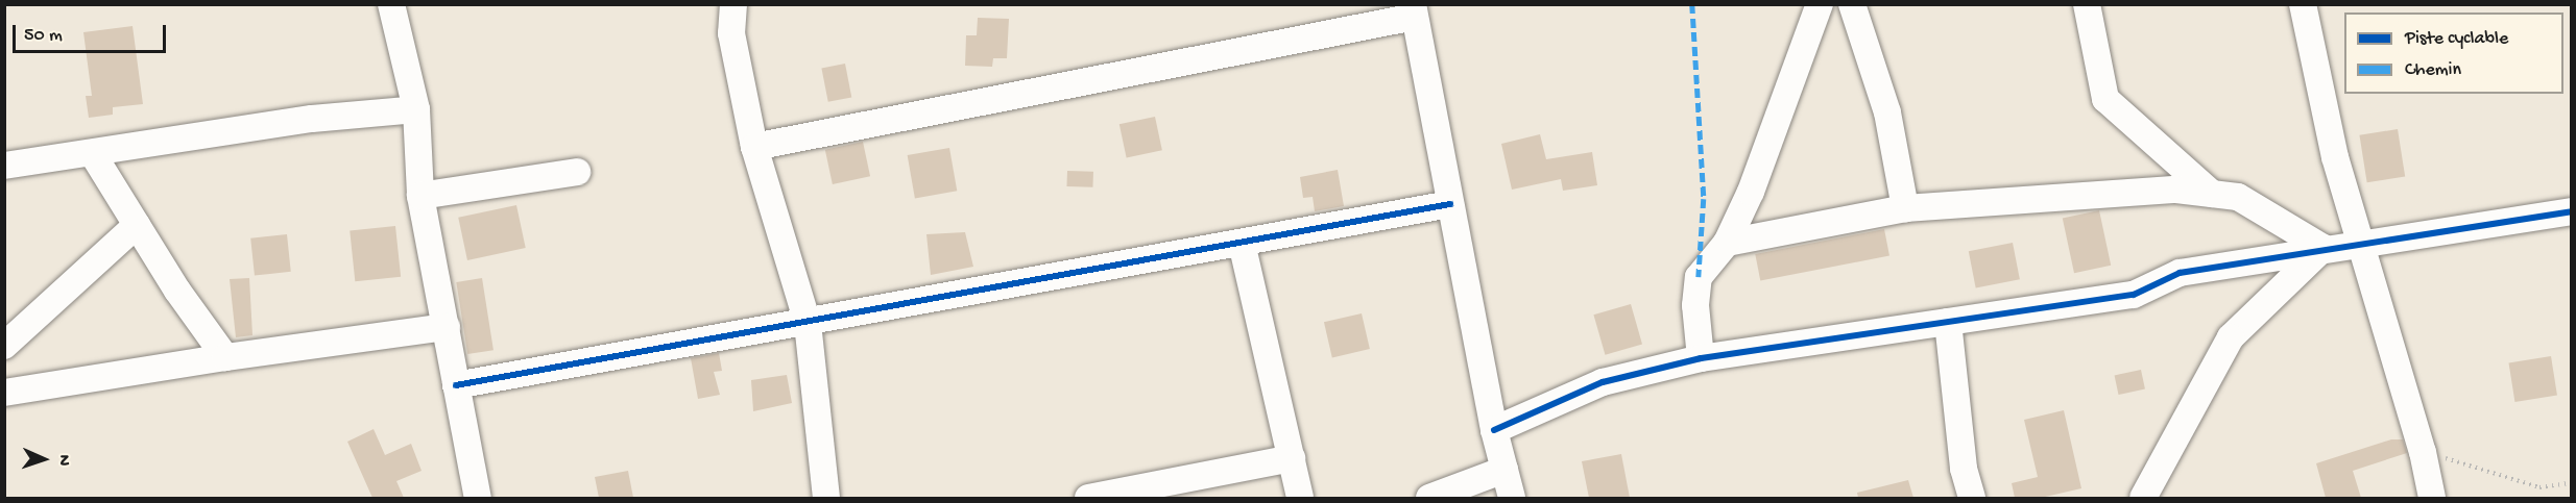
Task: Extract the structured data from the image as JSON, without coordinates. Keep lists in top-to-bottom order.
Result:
{
  "legend": ["Piste cyclable", "Chemin"],
  "scale_bar": "50 m",
  "north": "right"
}
